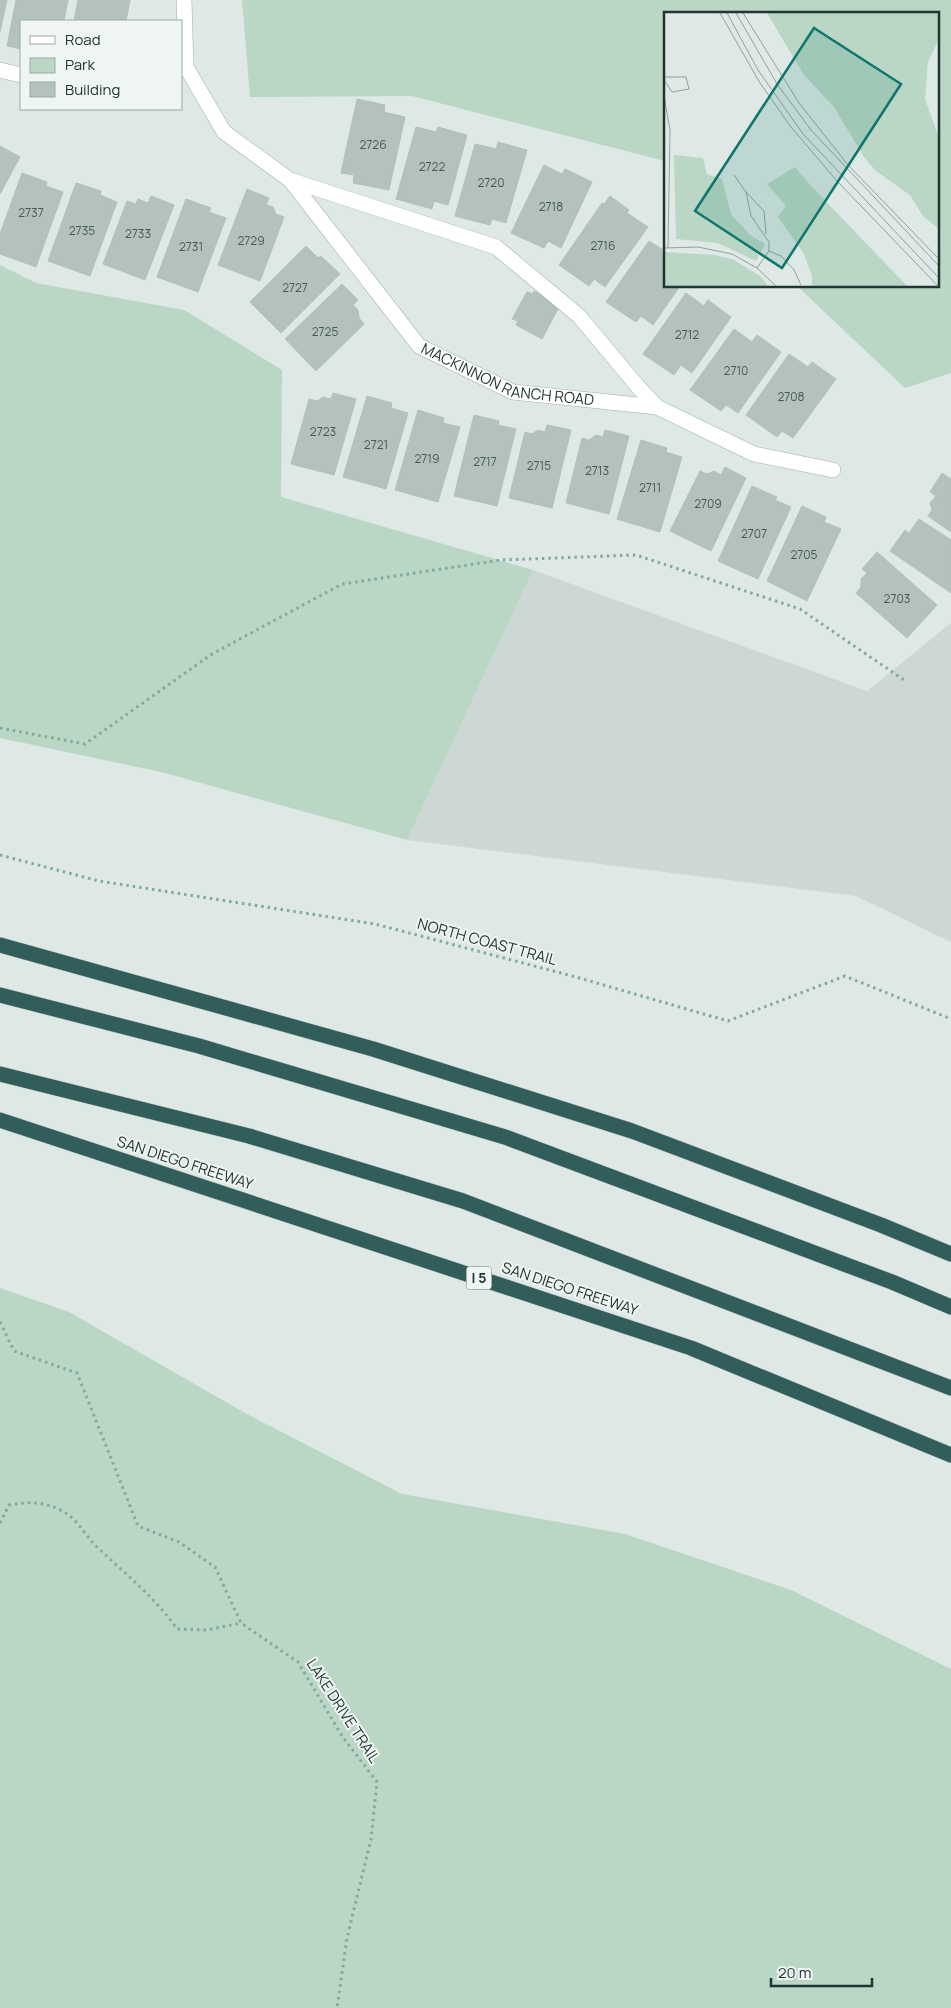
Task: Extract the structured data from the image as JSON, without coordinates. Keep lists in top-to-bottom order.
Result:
{
  "streets": {
    "highway": ["SAN DIEGO FREEWAY", "I 5"],
    "street": ["MACKINNON RANCH ROAD"],
    "path": ["NORTH COAST TRAIL", "LAKE DRIVE TRAIL"]
  },
  "house_numbers": [
    "2726",
    "2722",
    "2720",
    "2718",
    "2737",
    "2735",
    "2733",
    "2729",
    "2716",
    "2731",
    "2727",
    "2725",
    "2712",
    "2710",
    "2708",
    "2723",
    "2721",
    "2719",
    "2717",
    "2715",
    "2713",
    "2711",
    "2709",
    "2707",
    "2705",
    "2703"
  ],
  "legend": ["Road", "Park", "Building"],
  "scale_bar": "20 m"
}
